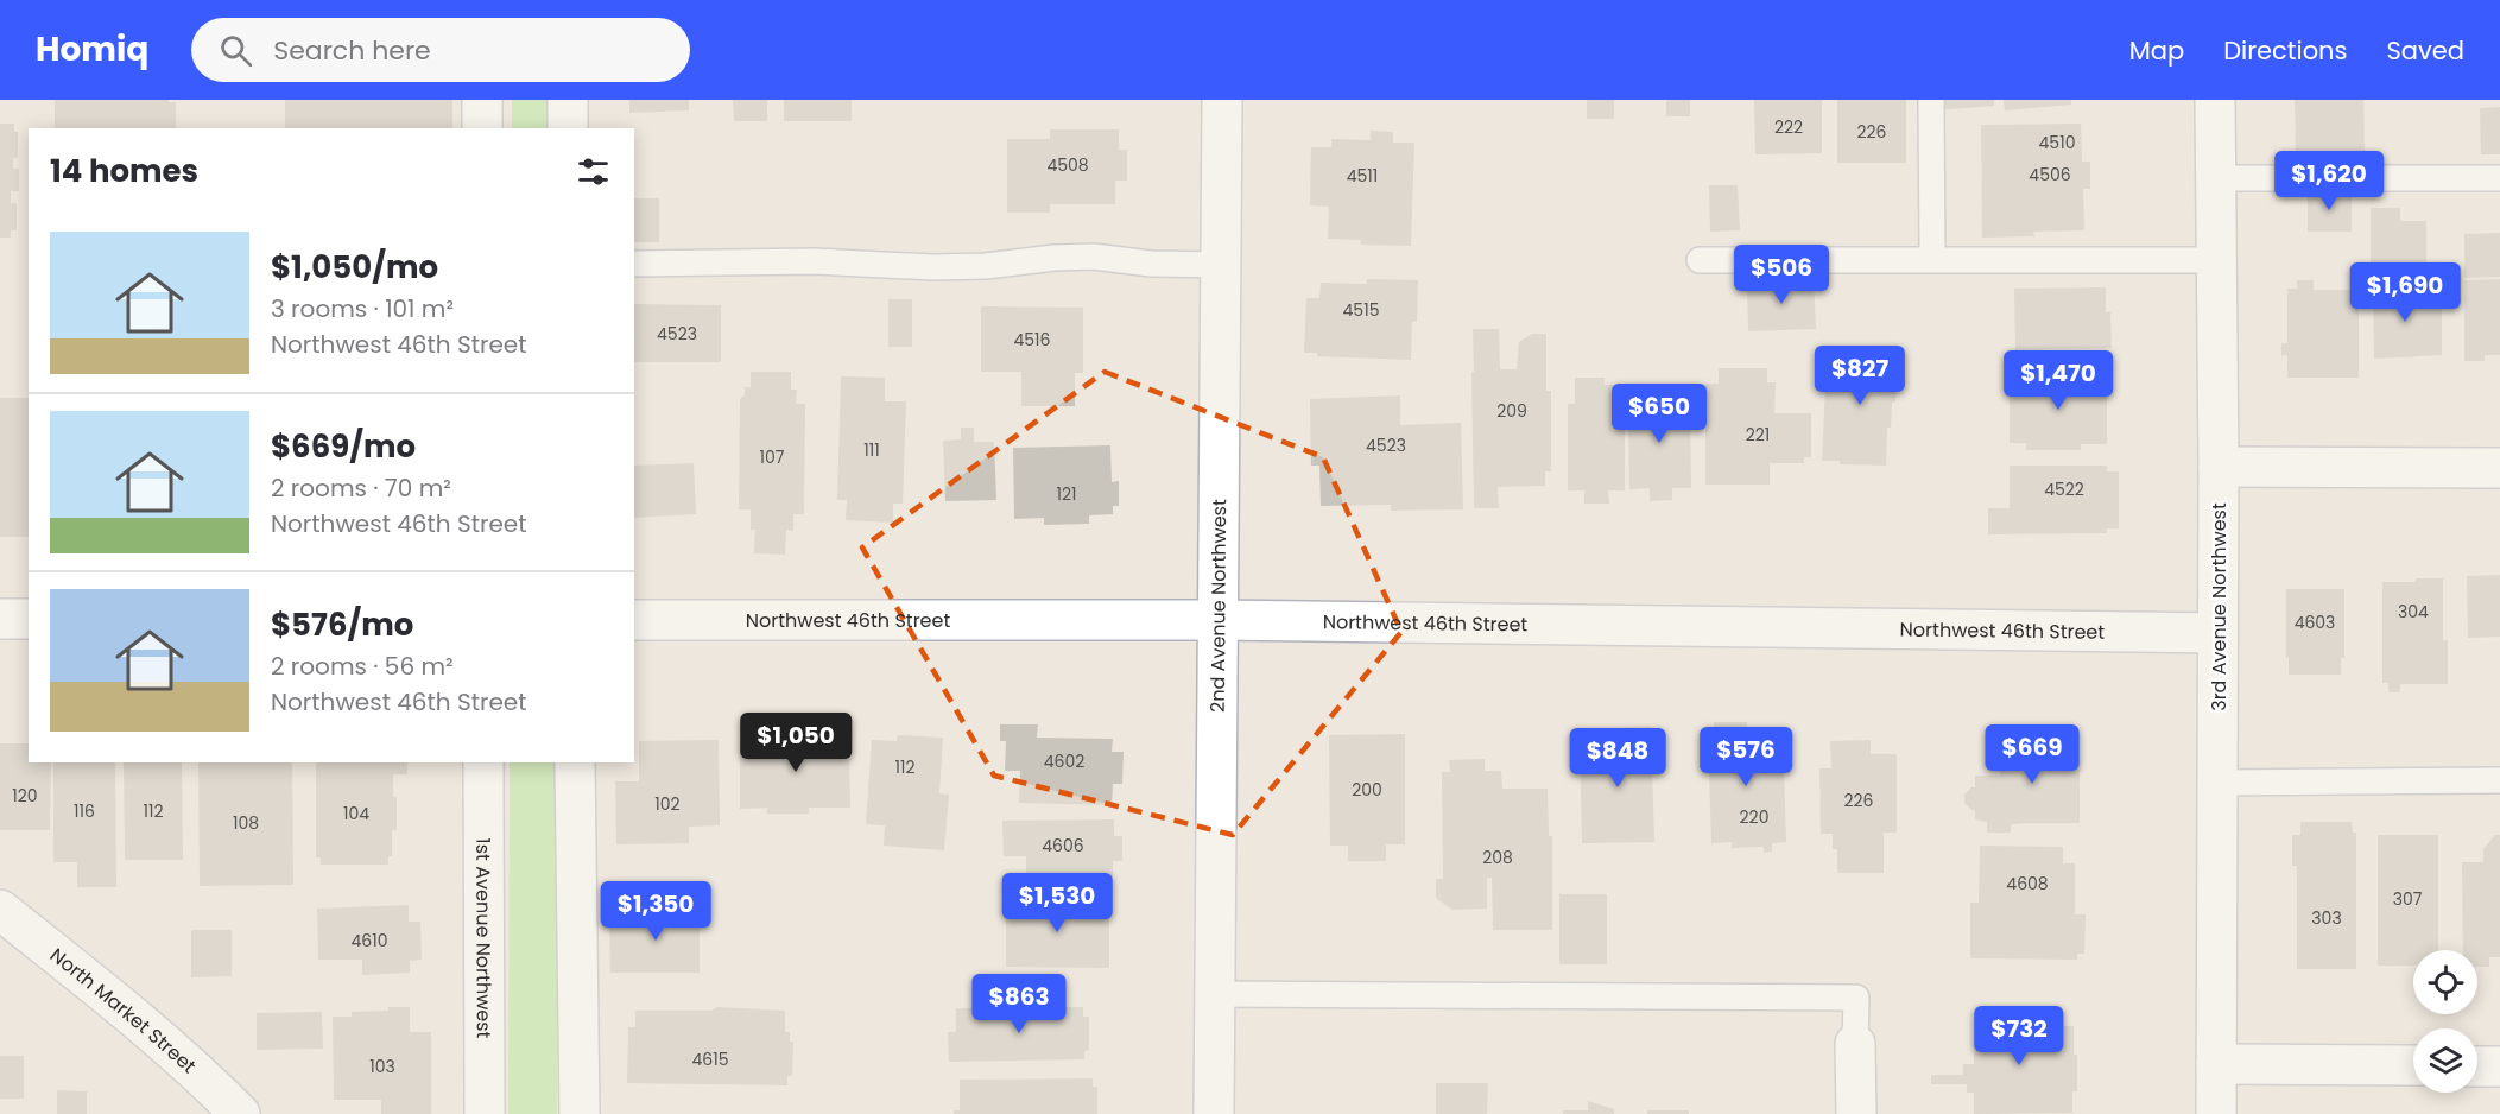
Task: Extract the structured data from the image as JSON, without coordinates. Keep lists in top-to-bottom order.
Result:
{
  "streets": {
    "street": [
      "2nd Avenue Northwest",
      "3rd Avenue Northwest",
      "Northwest 46th Street",
      "1st Avenue Northwest",
      "North Market Street"
    ]
  },
  "crossings": [
    ["2nd Avenue Northwest", "Northwest 46th Street"],
    ["3rd Avenue Northwest", "Northwest 46th Street"]
  ],
  "house_numbers": [
    "222",
    "226",
    "4510",
    "4508",
    "4506",
    "4511",
    "4515",
    "4523",
    "4516",
    "209",
    "221",
    "4523",
    "111",
    "107",
    "4522",
    "121",
    "304",
    "4603",
    "4602",
    "112",
    "200",
    "120",
    "226",
    "102",
    "116",
    "112",
    "104",
    "220",
    "108",
    "4606",
    "208",
    "4608",
    "307",
    "303",
    "4610",
    "4615",
    "103"
  ],
  "page": {
    "header": "Homiq",
    "search": "Search here",
    "nav": ["Map", "Directions", "Saved"],
    "heading": "14 homes",
    "price": [
      "$1,620",
      "$506",
      "$1,690",
      "$827",
      "$1,470",
      "$650",
      "$1,050",
      "$669",
      "$576",
      "$848",
      "$1,530",
      "$1,350",
      "$863",
      "$732"
    ],
    "list": [
      {
        "name": "$1,050/mo",
        "note": "3 rooms · 101 m² · Northwest 46th Street"
      },
      {
        "name": "$669/mo",
        "note": "2 rooms · 70 m² · Northwest 46th Street"
      },
      {
        "name": "$576/mo",
        "note": "2 rooms · 56 m² · Northwest 46th Street"
      }
    ]
  }
}
